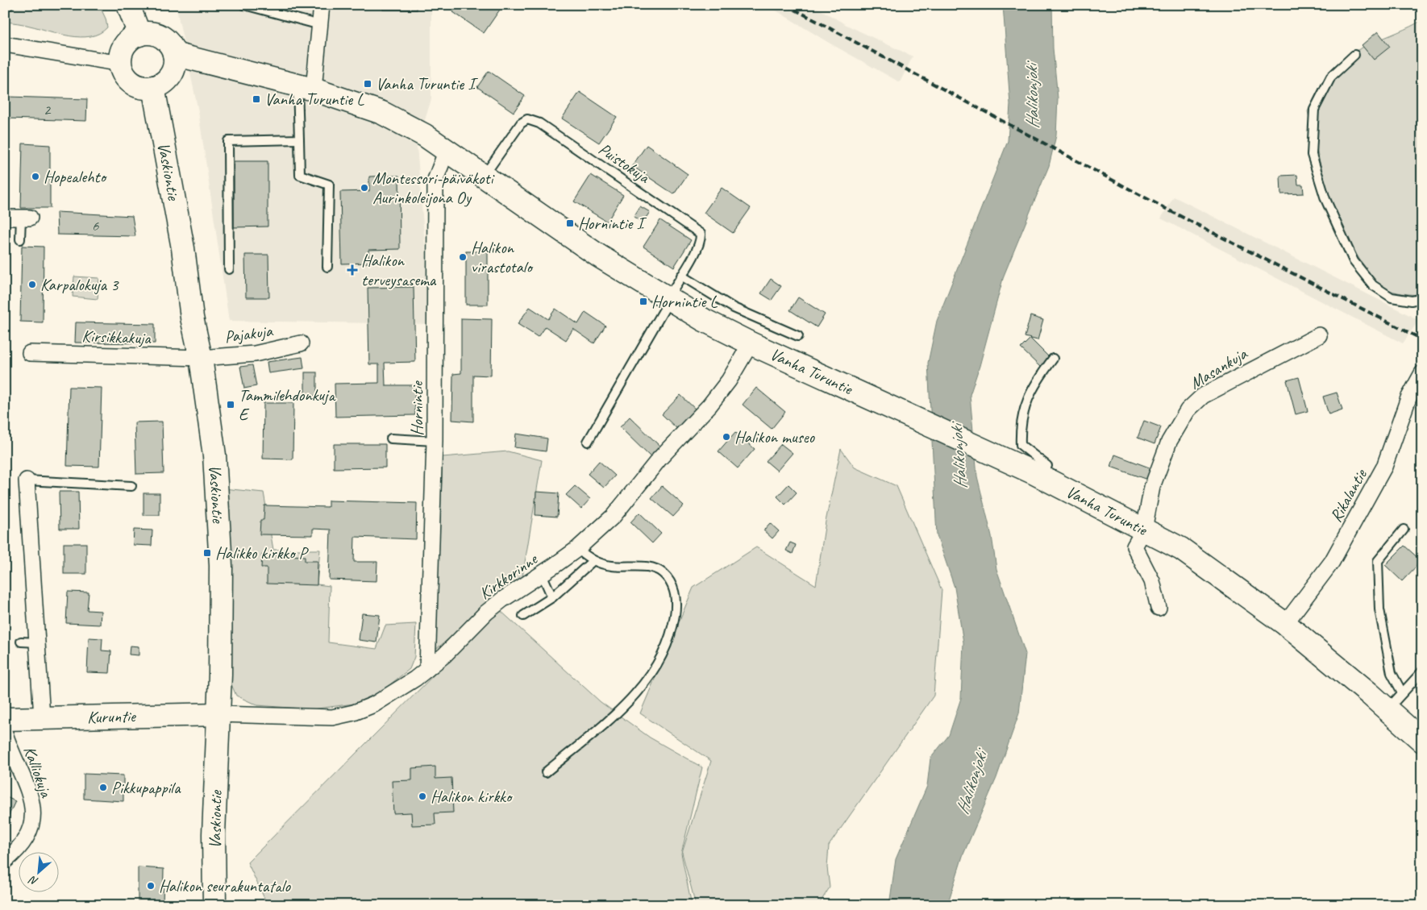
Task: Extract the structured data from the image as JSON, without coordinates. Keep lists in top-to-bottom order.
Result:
{
  "streets": {
    "street": [
      "Vaskiontie",
      "Pajakuja",
      "Kirsikkakuja",
      "Masankuja",
      "Vanha Turuntie",
      "Hornintie",
      "Rikalantie",
      "Kirkkorinne",
      "Kuruntie",
      "Kalliokuja"
    ],
    "lane": ["Puistokuja"]
  },
  "crossings": [
    ["Puistokuja", "Vanha Turuntie"],
    ["Vaskiontie", "Pajakuja"],
    ["Vaskiontie", "Kirsikkakuja"],
    ["Vaskiontie", "Vanha Turuntie"],
    ["Vaskiontie", "Kirkkorinne"],
    ["Vaskiontie", "Kuruntie"],
    ["Pajakuja", "Kirsikkakuja"],
    ["Masankuja", "Vanha Turuntie"],
    ["Vanha Turuntie", "Hornintie"],
    ["Vanha Turuntie", "Rikalantie"],
    ["Vanha Turuntie", "Kirkkorinne"],
    ["Hornintie", "Kirkkorinne"],
    ["Kirkkorinne", "Kuruntie"]
  ],
  "water": ["Halikonjoki"],
  "places": {
    "transit": [
      "Vanha Turuntie I",
      "Vanha Turuntie L",
      "Hornintie I",
      "Hornintie L",
      "Tammilehdonkuja E",
      "Halikko kirkko P"
    ],
    "other": [
      "Hopealehto",
      "Montessori-päiväkoti Aurinkoleijona Oy",
      "Halikon virastotalo",
      "Karpalokuja 3",
      "Halikon museo",
      "Pikkupappila",
      "Halikon kirkko",
      "Halikon seurakuntatalo"
    ],
    "health": ["Halikon terveysasema"]
  },
  "house_numbers": ["2", "6"],
  "north": "bottom left"
}
